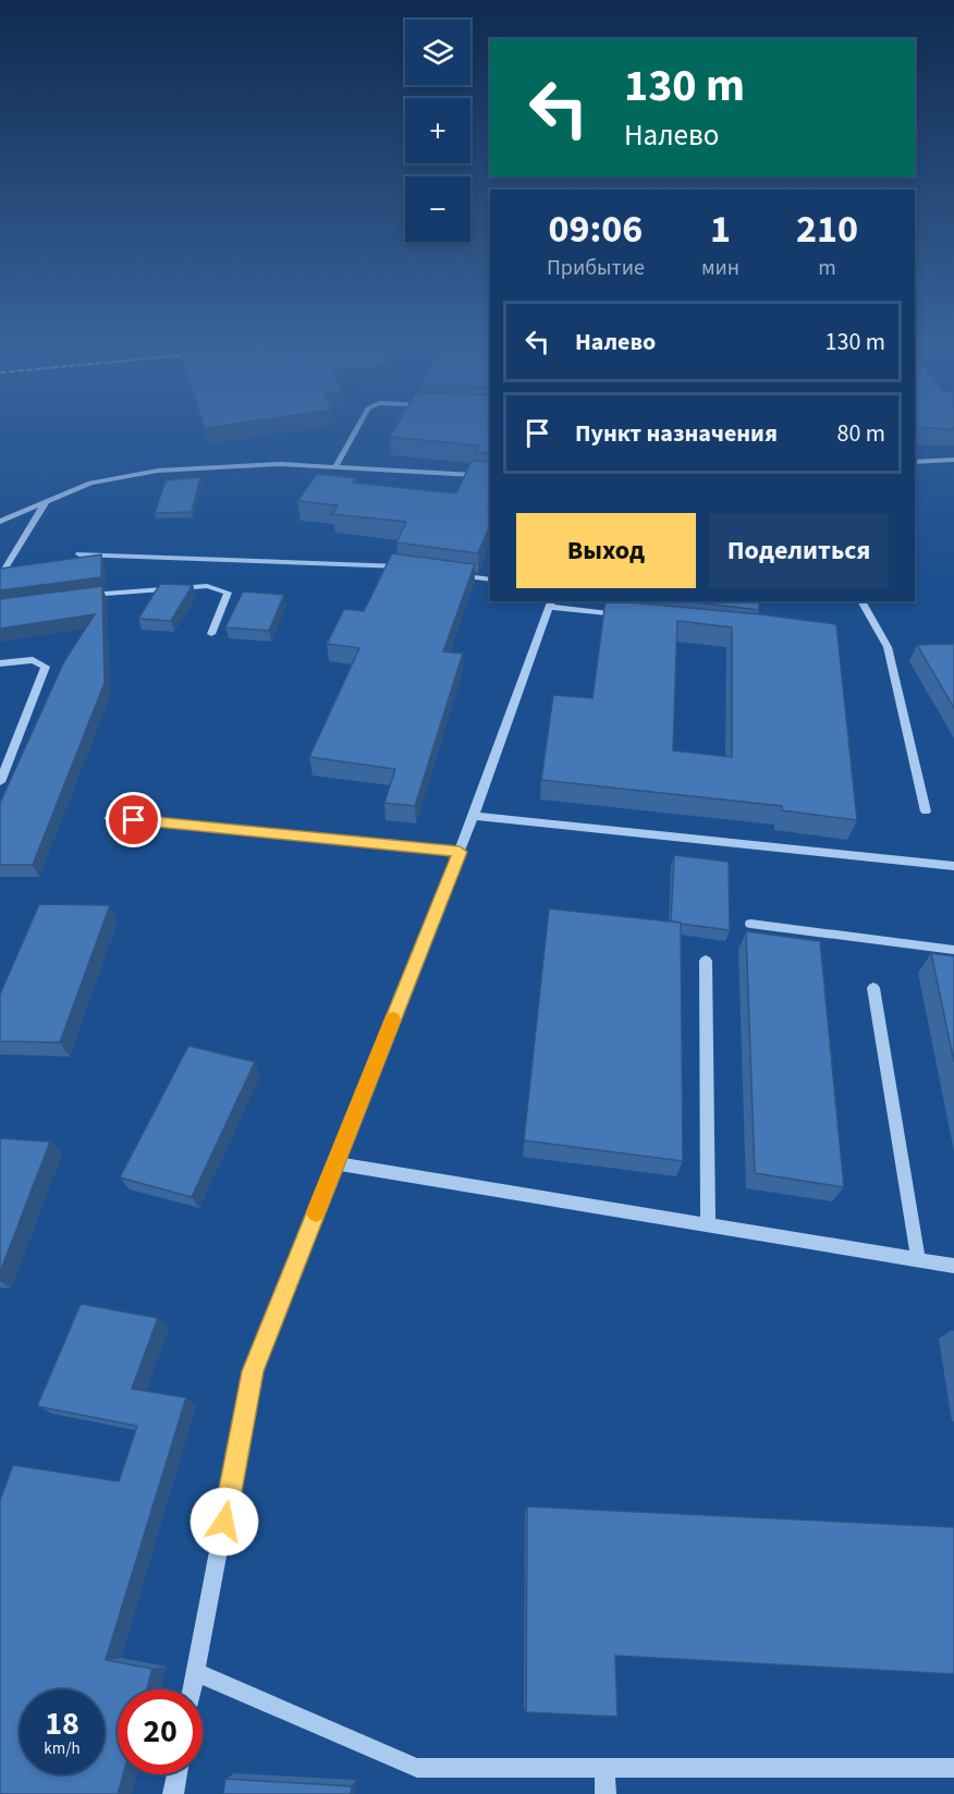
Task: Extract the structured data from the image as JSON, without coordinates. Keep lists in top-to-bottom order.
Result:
{
  "page": {
    "map_buttons": ["+", "−"],
    "turn": ["130 m", "Налево"],
    "eta": [
      "09:06",
      "Прибытие",
      "1",
      "мин",
      "210",
      "m"
    ],
    "list": [
      {
        "name": "Налево",
        "value": "130 m"
      },
      {
        "name": "Пункт назначения",
        "value": "80 m"
      }
    ],
    "buttons": ["Выход", "Поделиться"],
    "speed": "18 km/h",
    "limit": "20"
  }
}
